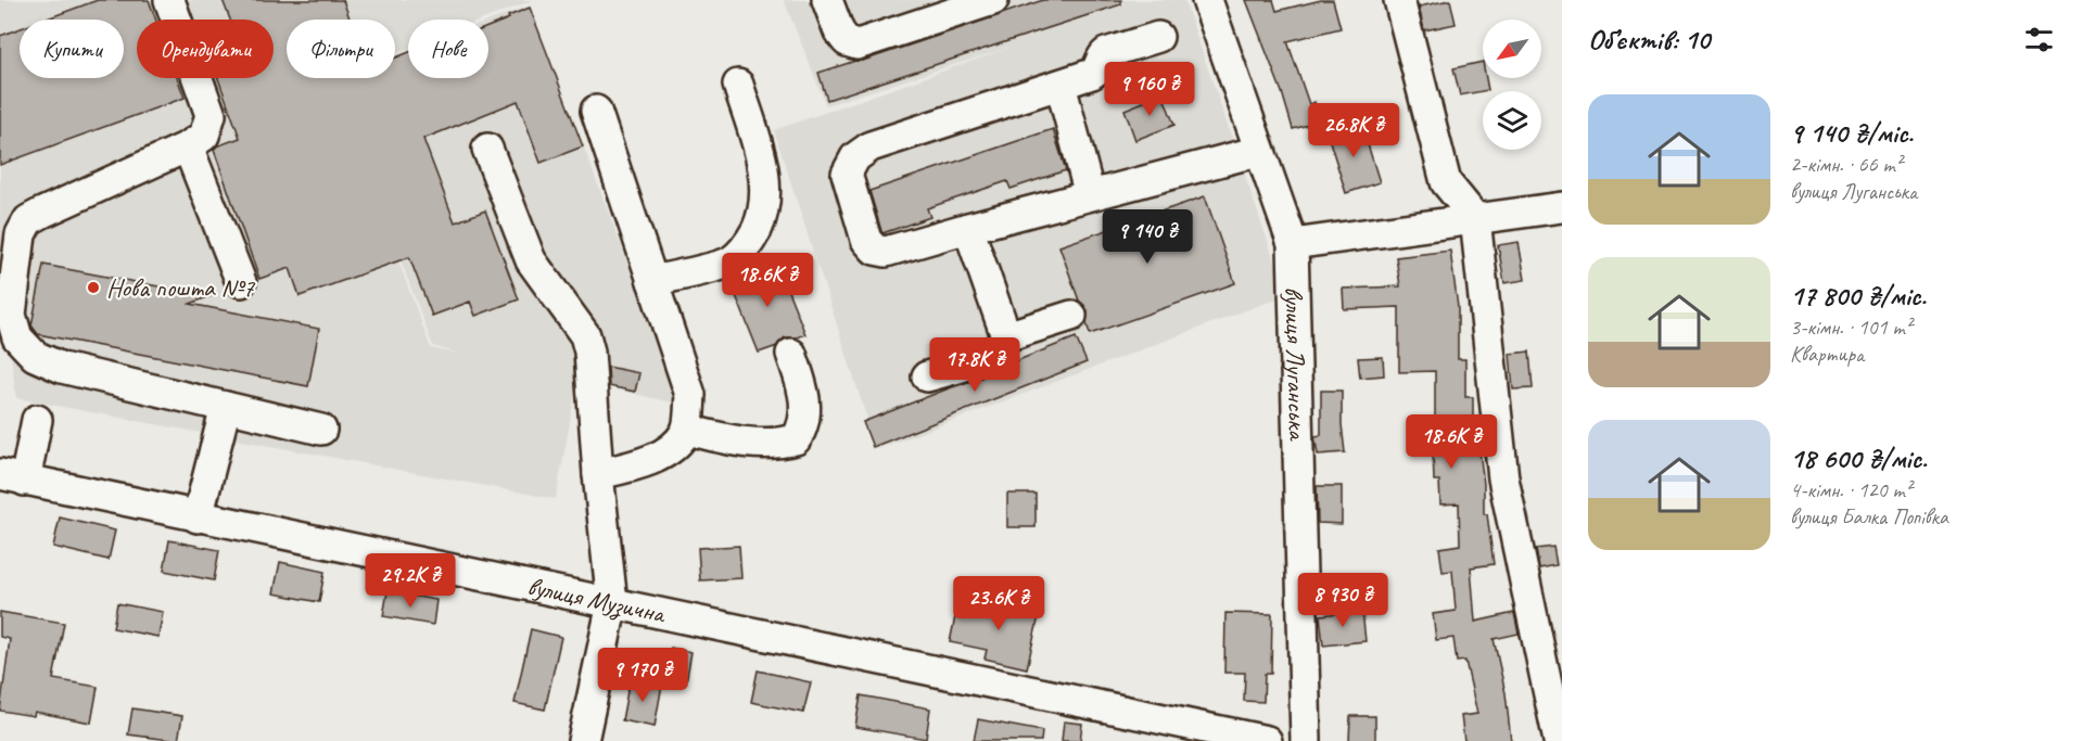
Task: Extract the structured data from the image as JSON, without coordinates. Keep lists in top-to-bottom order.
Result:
{
  "streets": {
    "street": ["вулиця Луганська", "вулиця Музична"]
  },
  "places": ["Нова пошта №7"],
  "north": "bottom left",
  "page": {
    "heading": "Об’єктів: 10",
    "chip": [
      "Купити",
      "Орендувати",
      "Фільтри",
      "Нове"
    ],
    "price": [
      "9 160 ₴",
      "26.8K ₴",
      "9 140 ₴",
      "18.6K ₴",
      "17.8K ₴",
      "18.6K ₴",
      "29.2K ₴",
      "8 930 ₴",
      "23.6K ₴",
      "9 170 ₴"
    ],
    "list": [
      {
        "name": "9 140 ₴/міс.",
        "note": "2-кімн. · 66 m² · вулиця Луганська"
      },
      {
        "name": "17 800 ₴/міс.",
        "note": "3-кімн. · 101 m² · Квартира"
      },
      {
        "name": "18 600 ₴/міс.",
        "note": "4-кімн. · 120 m² · вулиця Балка Попівка"
      }
    ]
  }
}
